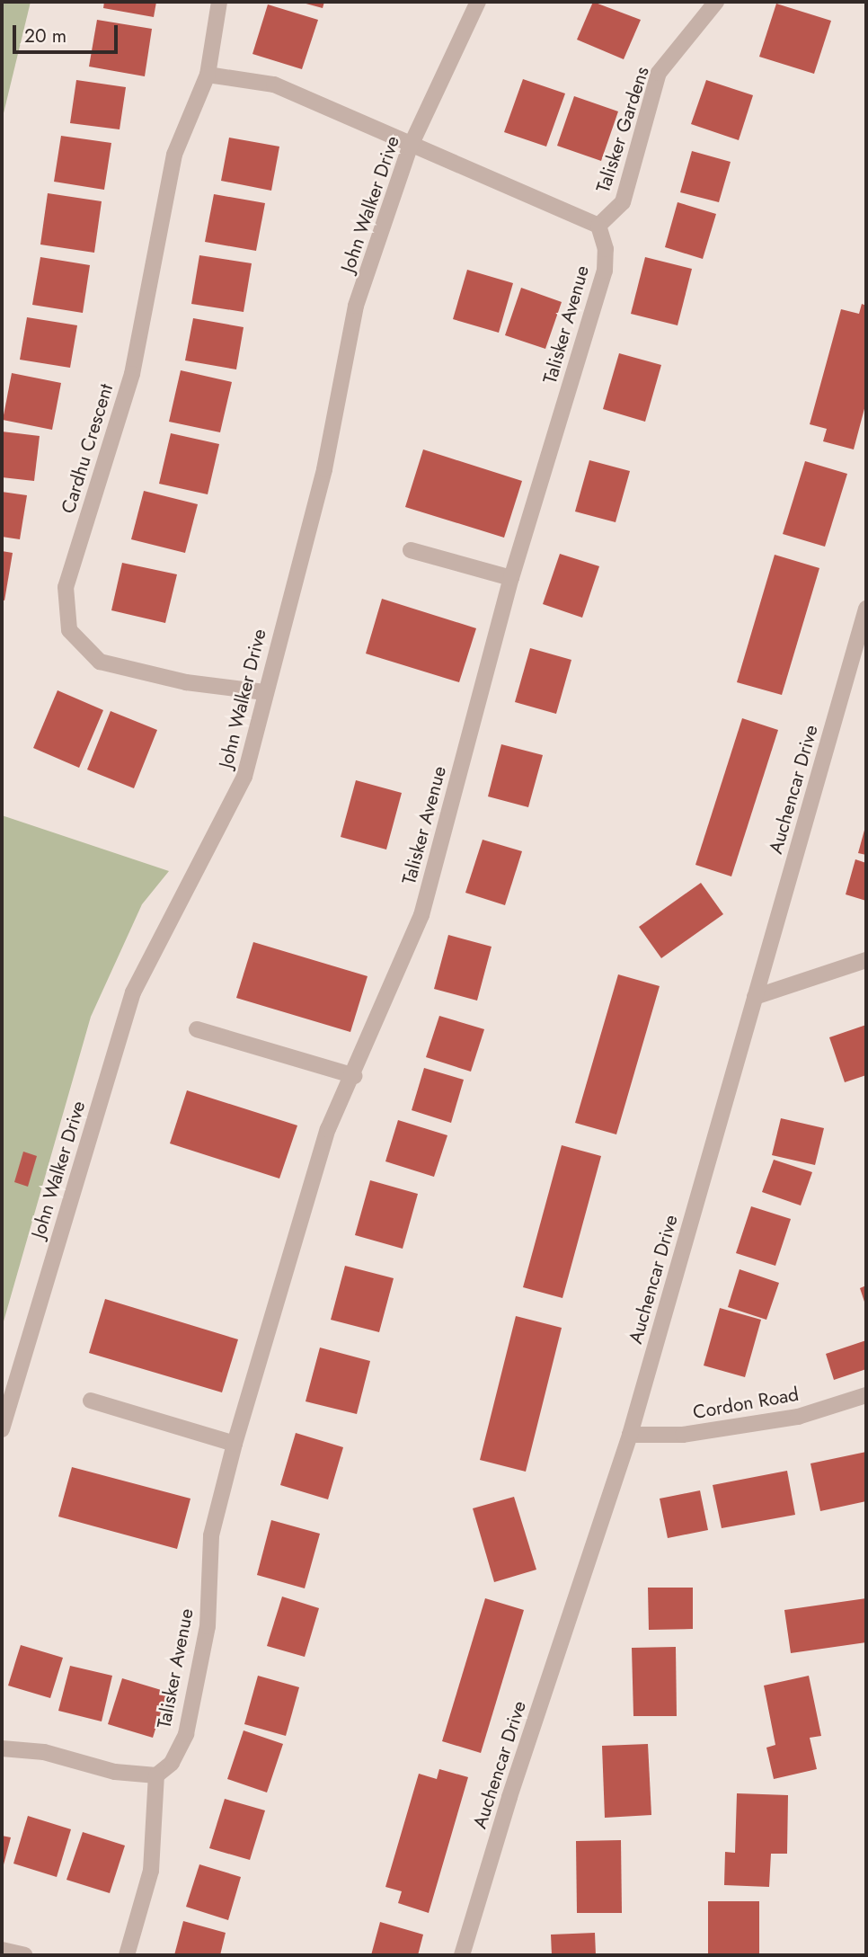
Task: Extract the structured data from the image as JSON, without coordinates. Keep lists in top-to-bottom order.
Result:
{
  "streets": {
    "street": [
      "Talisker Gardens",
      "John Walker Drive",
      "Talisker Avenue",
      "Cardhu Crescent",
      "Auchencar Drive",
      "Cordon Road"
    ]
  },
  "crossings": [
    ["Talisker Gardens", "Talisker Avenue"],
    ["John Walker Drive", "Cardhu Crescent"],
    ["Auchencar Drive", "Cordon Road"]
  ],
  "scale_bar": "20 m"
}
